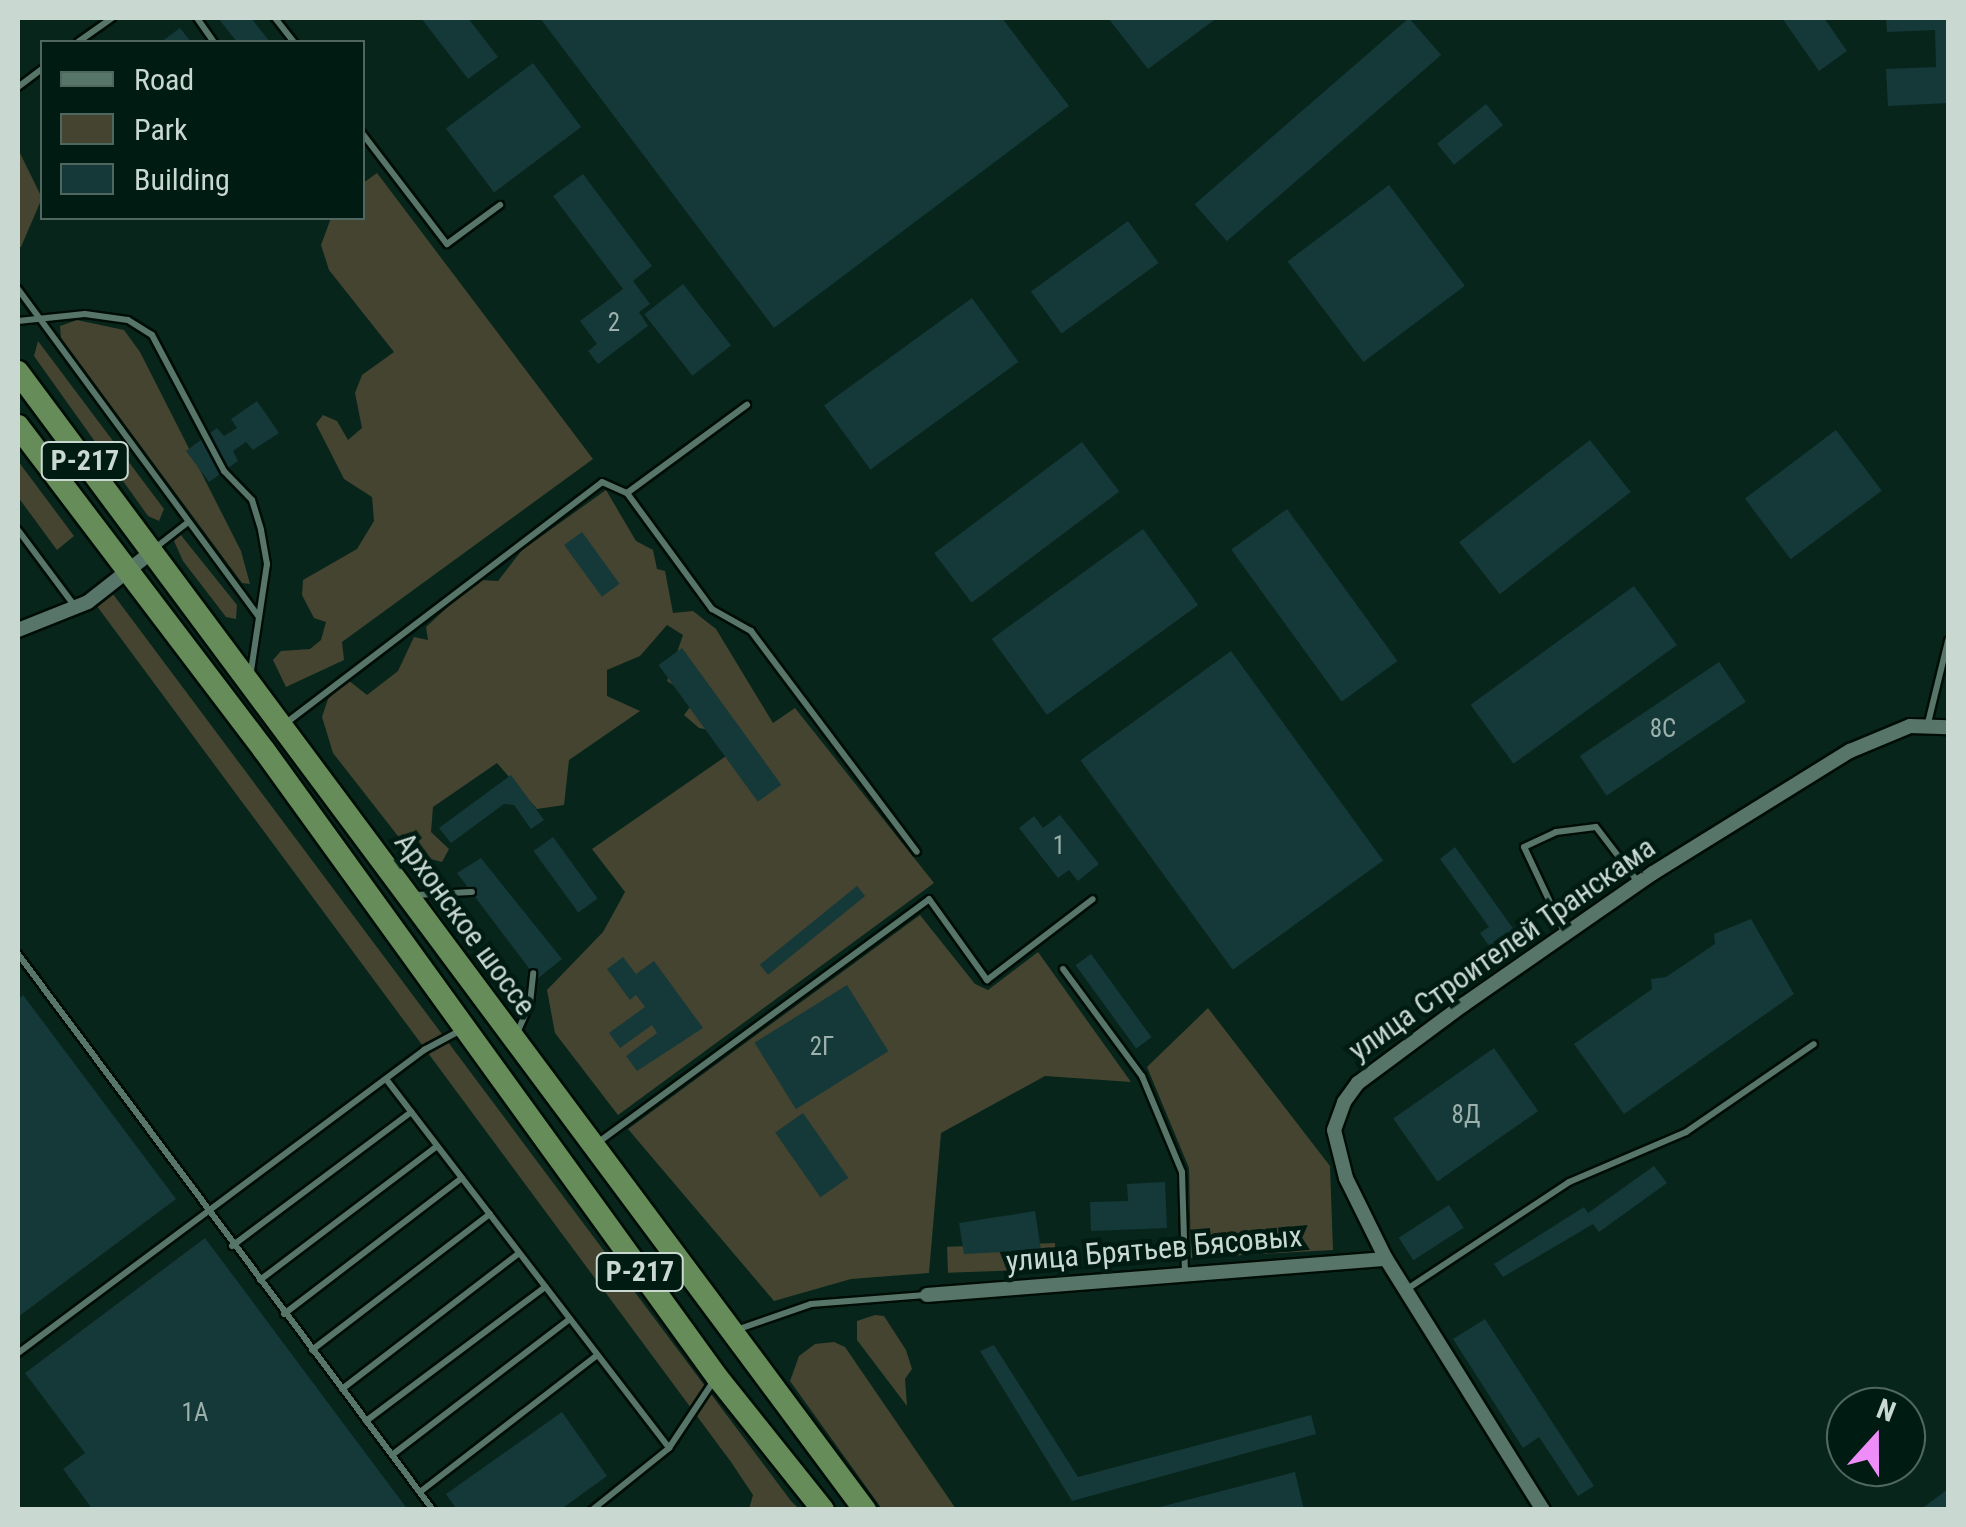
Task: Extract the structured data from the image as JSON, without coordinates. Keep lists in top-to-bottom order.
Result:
{
  "streets": {
    "highway": ["Р-217", "Архонское шоссе"],
    "street": ["улица Строителей Транскама", "улица Брятьев Бясовых"]
  },
  "crossings": [
    ["улица Строителей Транскама", "улица Брятьев Бясовых"]
  ],
  "house_numbers": [
    "2",
    "8C",
    "1",
    "2Г",
    "8Д",
    "1А"
  ],
  "legend": ["Road", "Park", "Building"],
  "north": "top"
}
